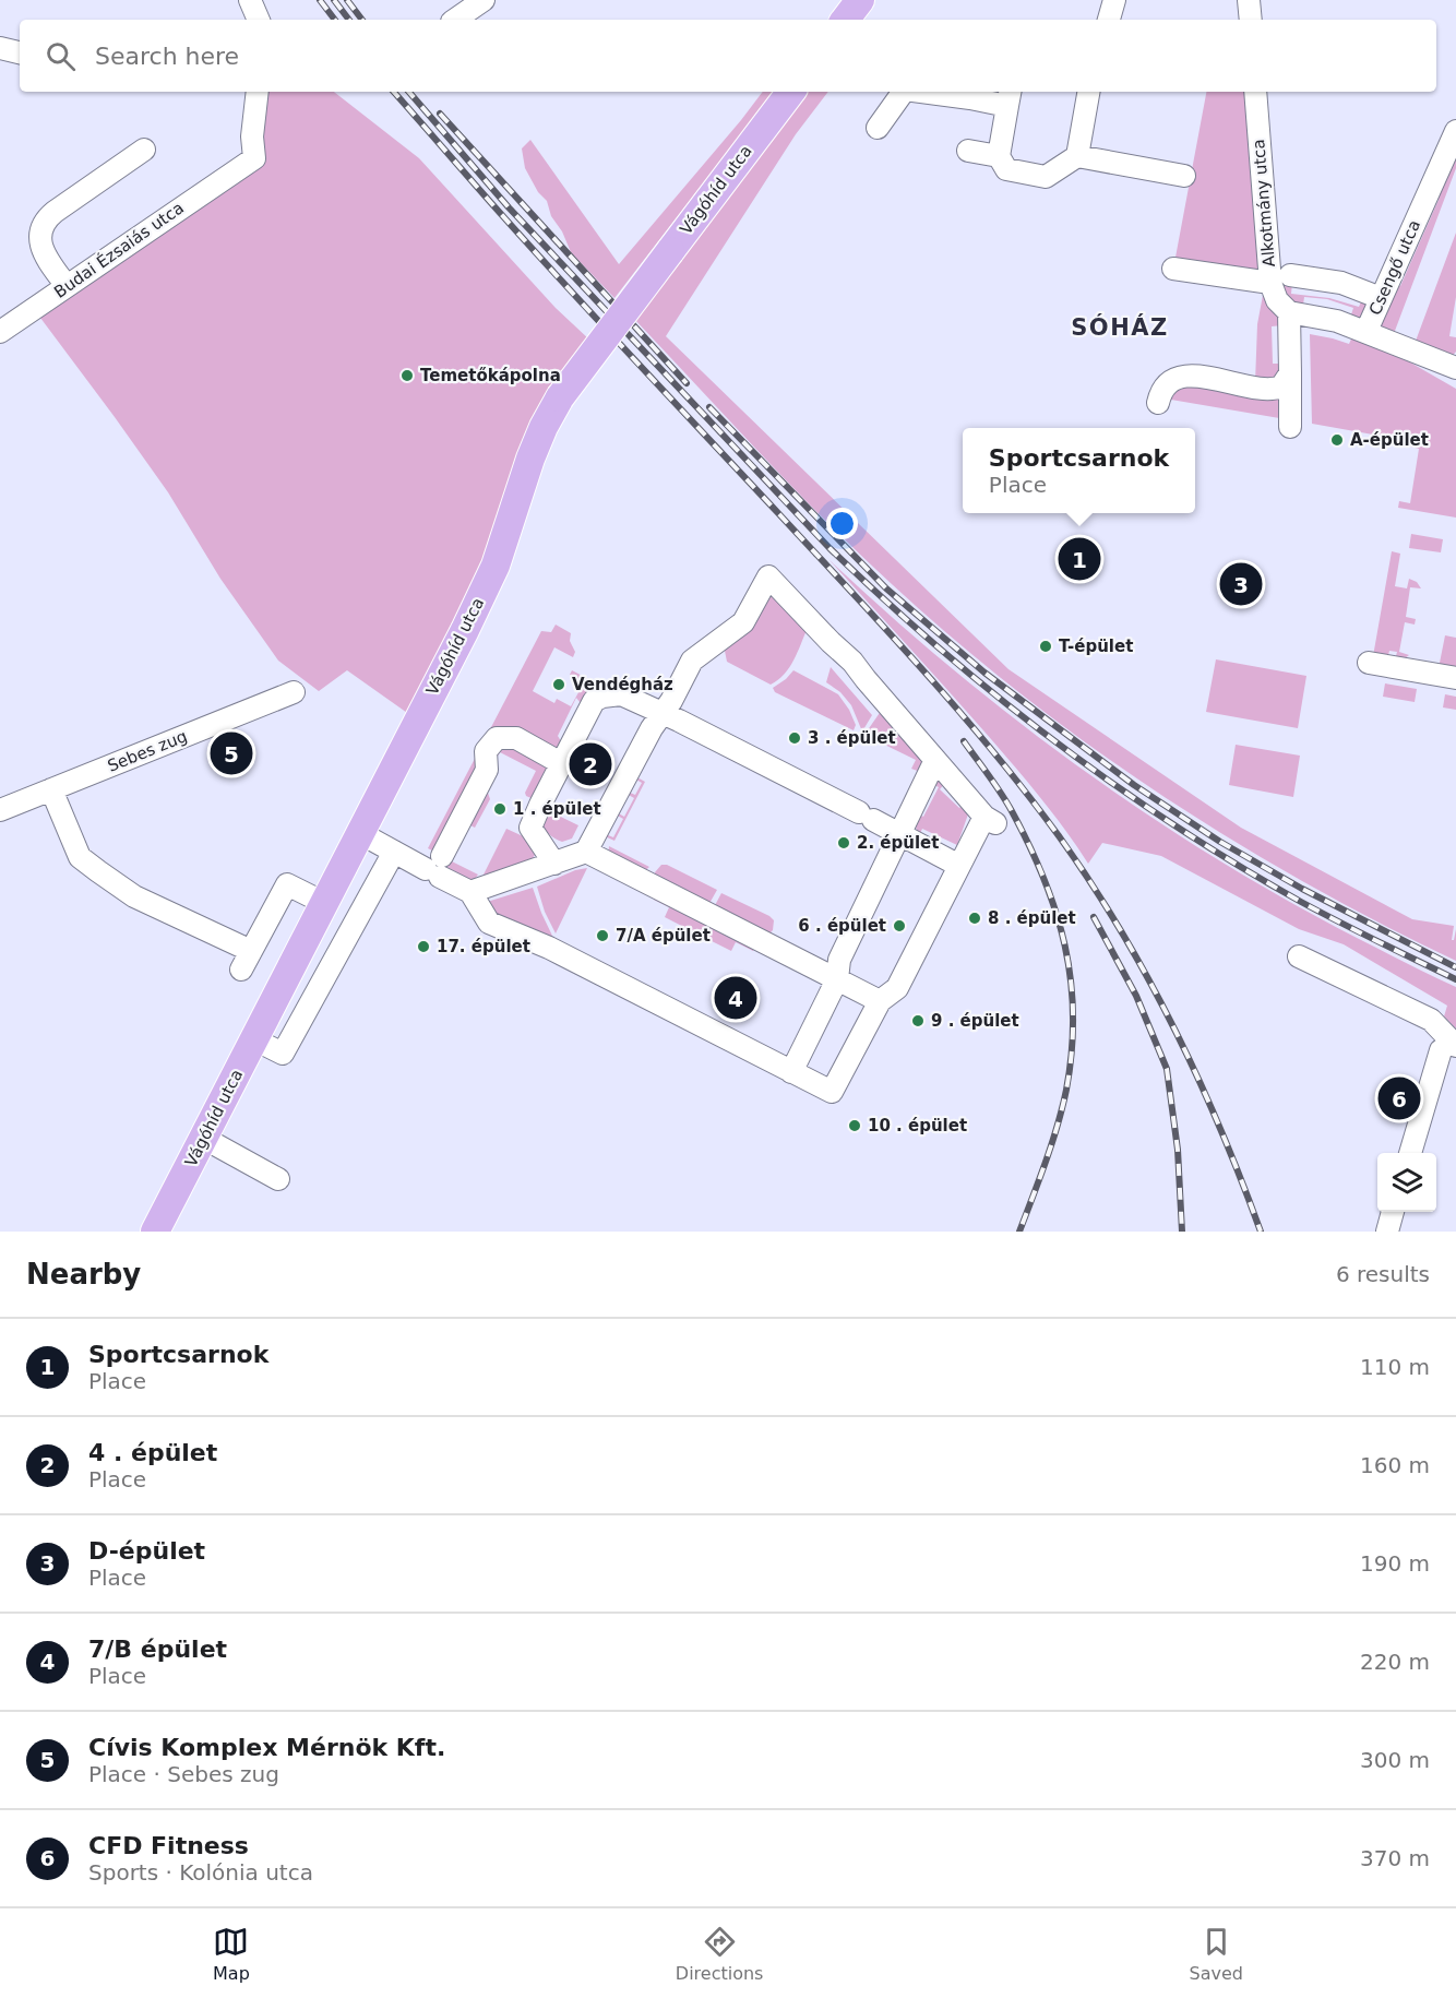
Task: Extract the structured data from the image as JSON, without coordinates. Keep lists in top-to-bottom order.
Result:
{
  "streets": {
    "main road": ["Vágóhíd utca"],
    "street": [
      "Alkotmány utca",
      "Budai Ézsaiás utca",
      "Csengő utca",
      "Sebes zug"
    ]
  },
  "crossings": [
    ["Alkotmány utca", "Csengő utca"]
  ],
  "districts": ["SÓHÁZ"],
  "places": [
    "Temetőkápolna",
    "A-épület",
    "T-épület",
    "Vendégház",
    "3 . épület",
    "1 . épület",
    "2. épület",
    "8 . épület",
    "6 . épület",
    "7/A épület",
    "17. épület",
    "9 . épület",
    "10 . épület"
  ],
  "page": {
    "search": "Search here",
    "popup": ["Sportcsarnok", "Place"],
    "pins": [
      "1",
      "3",
      "5",
      "2",
      "4",
      "6"
    ],
    "heading": ["Nearby", "6 results"],
    "list": [
      {
        "mark": "1",
        "name": "Sportcsarnok",
        "note": "Place",
        "value": "110 m"
      },
      {
        "mark": "2",
        "name": "4 . épület",
        "note": "Place",
        "value": "160 m"
      },
      {
        "mark": "3",
        "name": "D-épület",
        "note": "Place",
        "value": "190 m"
      },
      {
        "mark": "4",
        "name": "7/B épület",
        "note": "Place",
        "value": "220 m"
      },
      {
        "mark": "5",
        "name": "Cívis Komplex Mérnök Kft.",
        "note": "Place · Sebes zug",
        "value": "300 m"
      },
      {
        "mark": "6",
        "name": "CFD Fitness",
        "note": "Sports · Kolónia utca",
        "value": "370 m"
      }
    ],
    "nav": ["Map", "Directions", "Saved"]
  }
}
